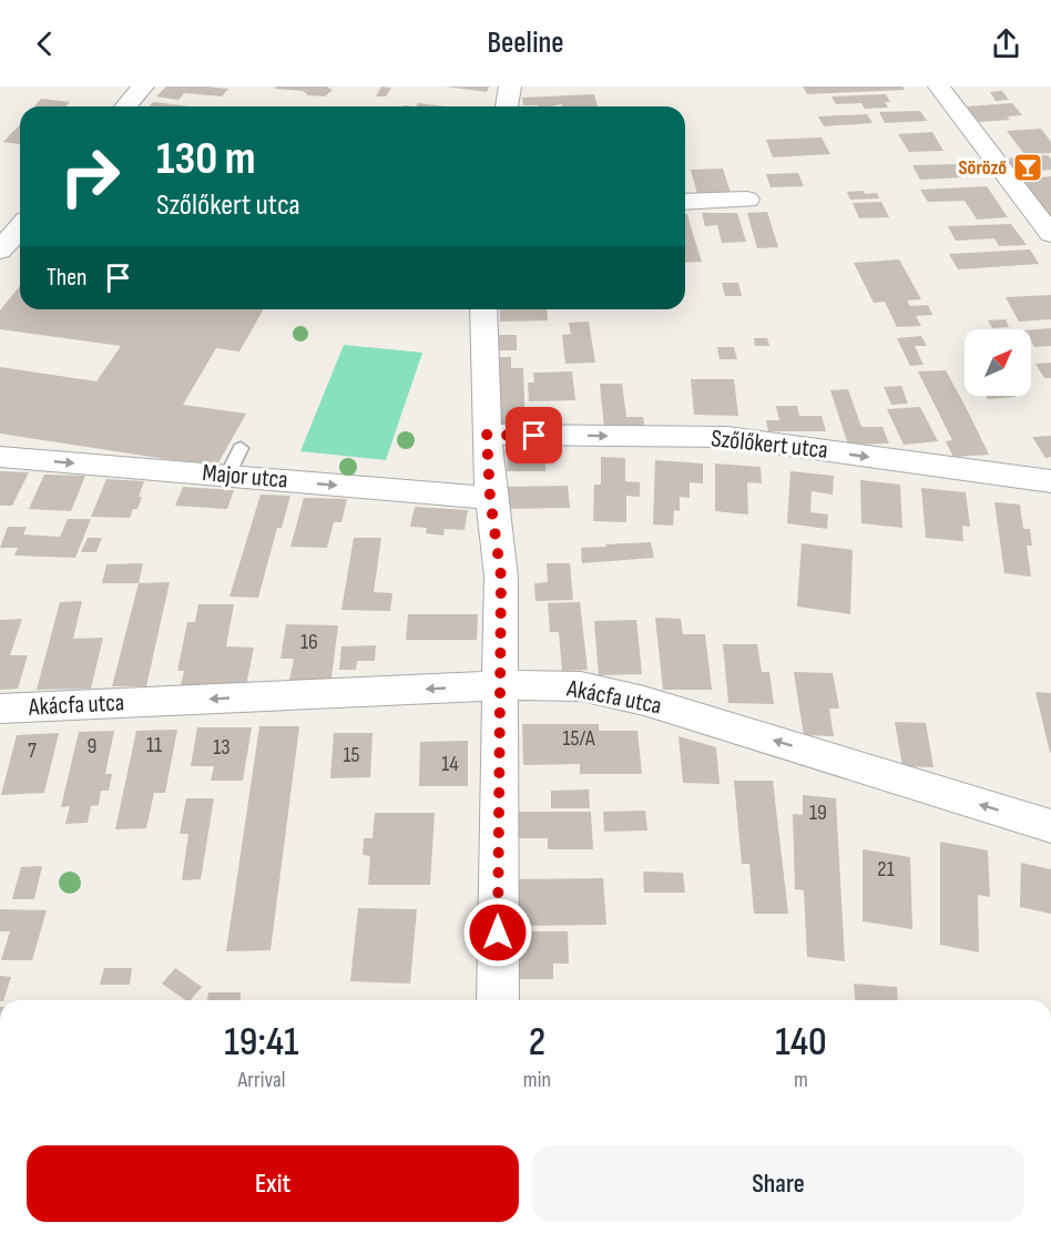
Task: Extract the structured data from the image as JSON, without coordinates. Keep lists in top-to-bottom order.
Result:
{
  "streets": {
    "street": ["Szőlőkert utca", "Major utca", "Akácfa utca"]
  },
  "one_way": ["Szőlőkert utca", "Major utca", "Akácfa utca"],
  "places": {
    "bar": ["Söröző"]
  },
  "house_numbers": [
    "16",
    "15/A",
    "11",
    "9",
    "13",
    "7",
    "15",
    "14",
    "19",
    "21"
  ],
  "north": "top right",
  "page": {
    "header": "Beeline",
    "turn": ["130 m", "Szőlőkert utca"],
    "then": "Then",
    "eta": [
      "19:41",
      "Arrival",
      "2",
      "min",
      "140",
      "m"
    ],
    "buttons": ["Exit", "Share"]
  }
}
